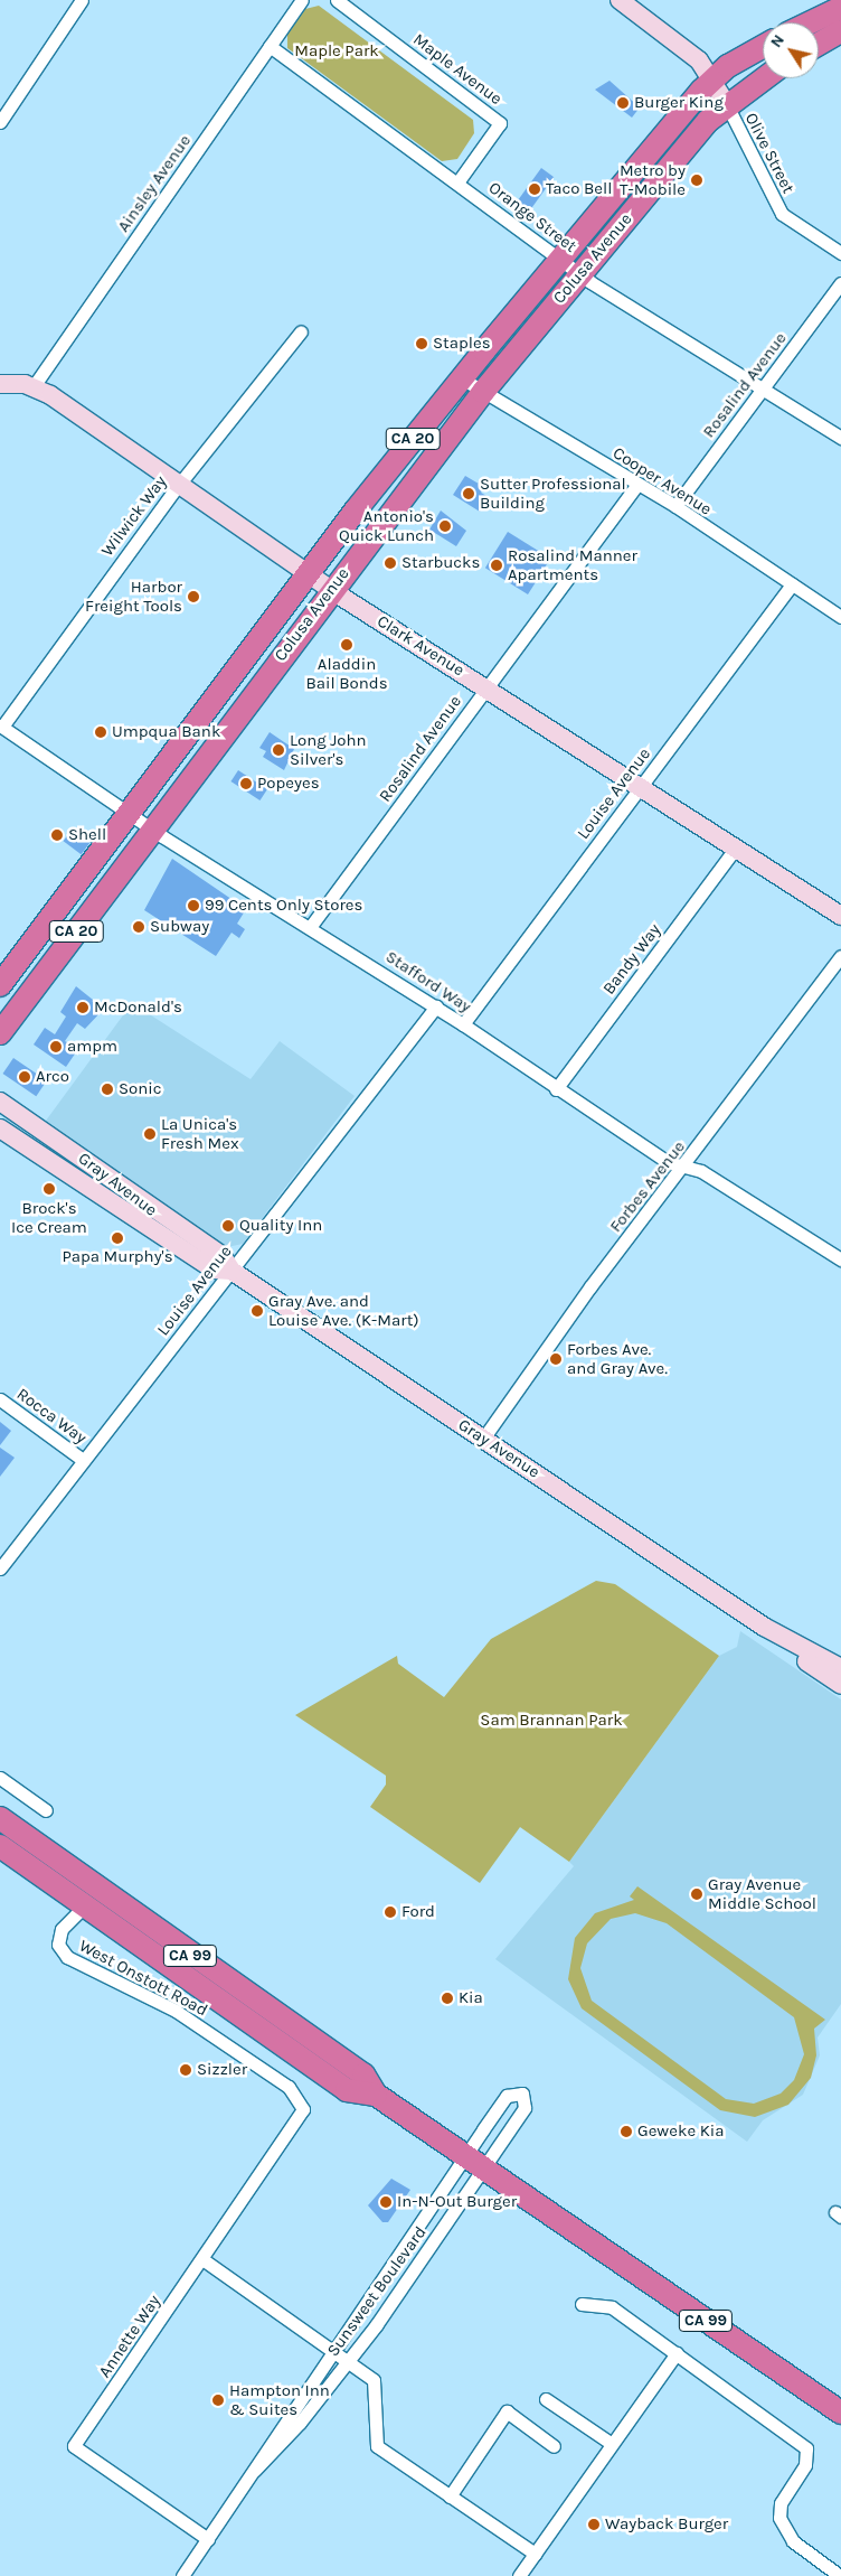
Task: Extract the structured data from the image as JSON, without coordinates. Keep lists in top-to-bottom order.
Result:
{
  "streets": {
    "highway": ["Colusa Avenue", "CA 20", "CA 99"],
    "main road": ["Clark Avenue", "Gray Avenue"],
    "street": [
      "Maple Avenue",
      "Olive Street",
      "Ainsley Avenue",
      "Orange Street",
      "Rosalind Avenue",
      "Cooper Avenue",
      "Wilwick Way",
      "Louise Avenue",
      "Bandy Way",
      "Stafford Way",
      "Forbes Avenue",
      "Rocca Way",
      "West Onstott Road",
      "Sunsweet Boulevard",
      "Annette Way"
    ]
  },
  "crossings": [
    ["Maple Avenue", "Orange Street"],
    ["Olive Street", "Colusa Avenue"],
    ["Ainsley Avenue", "Orange Street"],
    ["Ainsley Avenue", "Clark Avenue"],
    ["Orange Street", "Colusa Avenue"],
    ["Orange Street", "Rosalind Avenue"],
    ["Colusa Avenue", "Cooper Avenue"],
    ["Colusa Avenue", "Clark Avenue"],
    ["Colusa Avenue", "Stafford Way"],
    ["Rosalind Avenue", "Cooper Avenue"],
    ["Rosalind Avenue", "Clark Avenue"],
    ["Rosalind Avenue", "Stafford Way"],
    ["Cooper Avenue", "Louise Avenue"],
    ["Wilwick Way", "Clark Avenue"],
    ["Wilwick Way", "Stafford Way"],
    ["Clark Avenue", "Louise Avenue"],
    ["Clark Avenue", "Bandy Way"],
    ["Louise Avenue", "Stafford Way"],
    ["Louise Avenue", "Gray Avenue"],
    ["Louise Avenue", "Rocca Way"],
    ["Bandy Way", "Stafford Way"],
    ["Stafford Way", "Forbes Avenue"],
    ["Gray Avenue", "Forbes Avenue"],
    ["CA 99", "West Onstott Road"],
    ["CA 99", "Sunsweet Boulevard"],
    ["West Onstott Road", "Annette Way"],
    ["Sunsweet Boulevard", "Annette Way"]
  ],
  "parks": ["Maple Park", "Sam Brannan Park"],
  "places": [
    "Burger King",
    "Metro by T-Mobile",
    "Taco Bell",
    "Staples",
    "Sutter Professional Building",
    "Antonio's Quick Lunch",
    "Starbucks",
    "Rosalind Manner Apartments",
    "Harbor Freight Tools",
    "Aladdin Bail Bonds",
    "Umpqua Bank",
    "Long John Silver's",
    "Popeyes",
    "Shell",
    "99 Cents Only Stores",
    "Subway",
    "McDonald's",
    "ampm",
    "Arco",
    "Sonic",
    "La Unica's Fresh Mex",
    "Brock's Ice Cream",
    "Quality Inn",
    "Papa Murphy's",
    "Gray Ave. and Louise Ave. (K-Mart)",
    "Forbes Ave. and Gray Ave.",
    "Gray Avenue Middle School",
    "Ford",
    "Kia",
    "Sizzler",
    "Geweke Kia",
    "In-N-Out Burger",
    "Hampton Inn & Suites",
    "Wayback Burger"
  ],
  "north": "top left"
}
